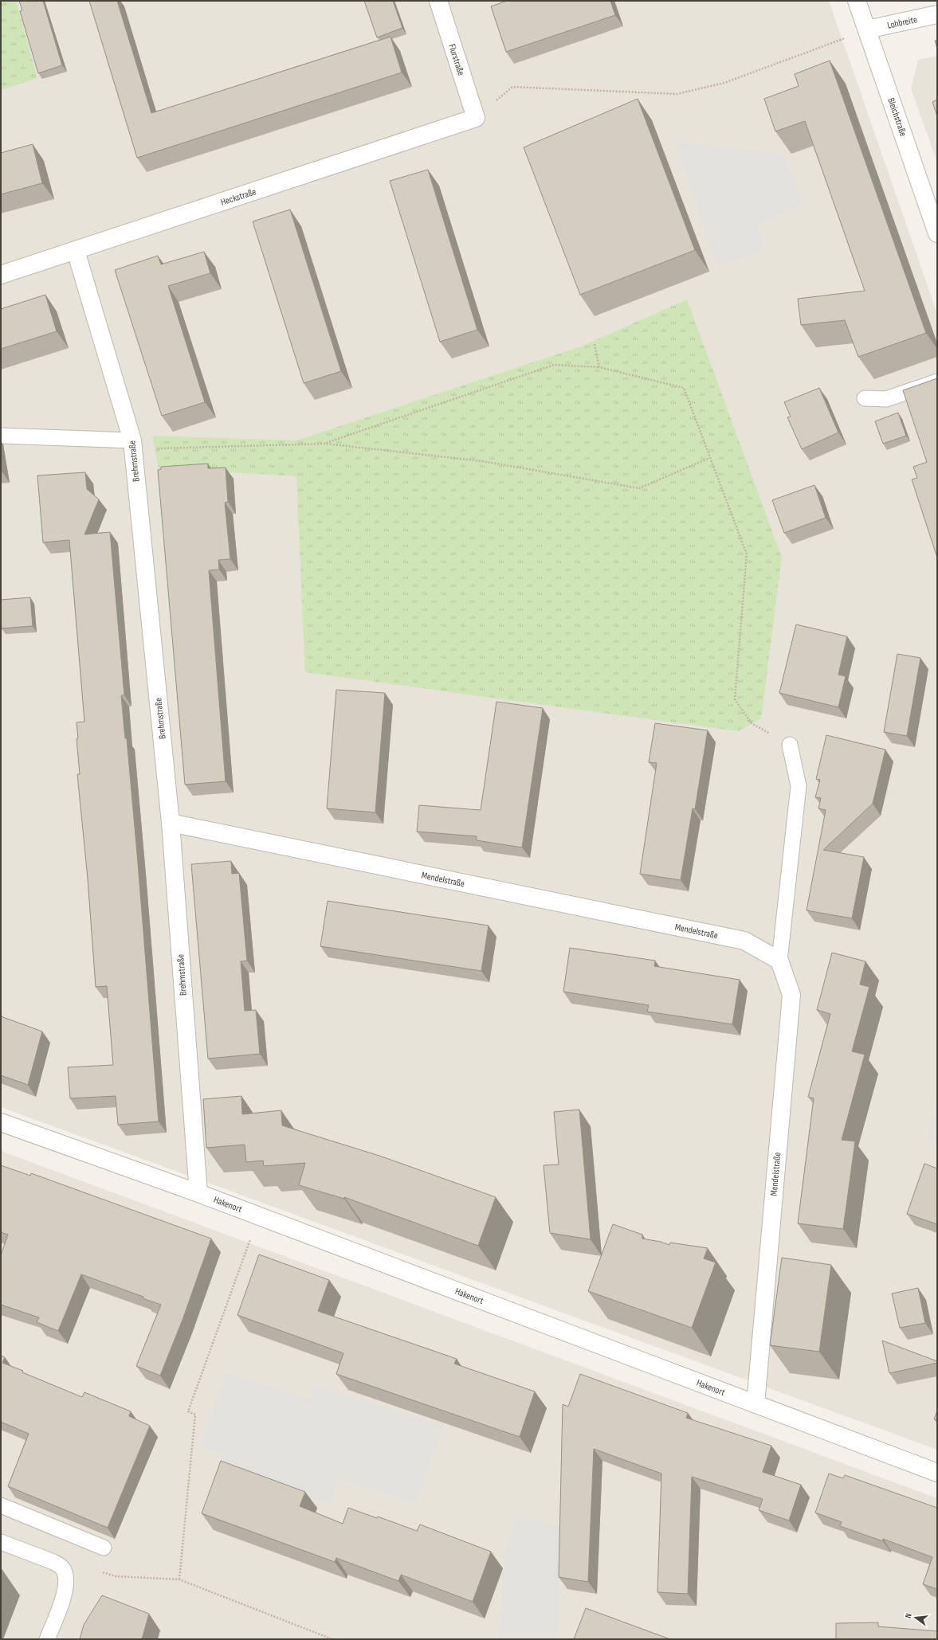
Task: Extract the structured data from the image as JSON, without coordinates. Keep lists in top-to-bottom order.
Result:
{
  "streets": {
    "street": [
      "Lohbreite",
      "Flurstraße",
      "Bleichstraße",
      "Heckstraße",
      "Brehmstraße",
      "Mendelstraße",
      "Hakenort"
    ]
  },
  "crossings": [
    ["Lohbreite", "Bleichstraße"],
    ["Flurstraße", "Heckstraße"],
    ["Heckstraße", "Brehmstraße"],
    ["Brehmstraße", "Mendelstraße"],
    ["Brehmstraße", "Hakenort"],
    ["Mendelstraße", "Hakenort"]
  ],
  "north": "left"
}
